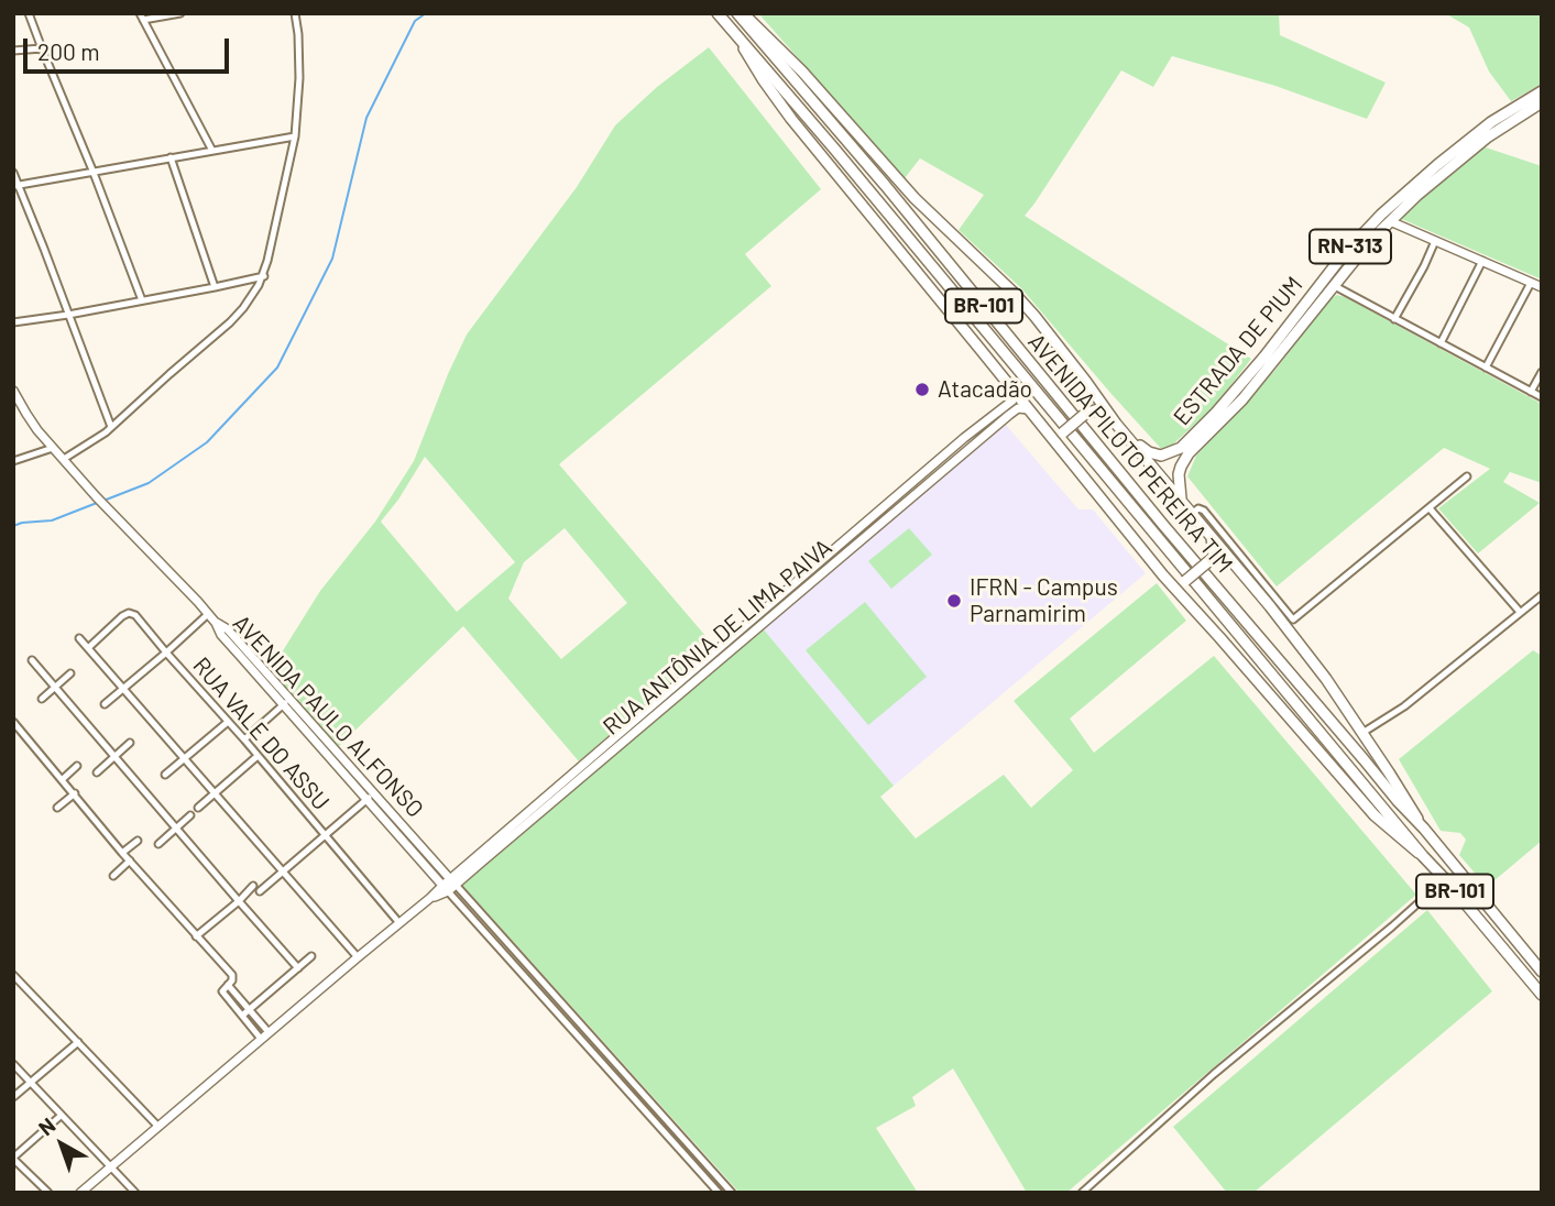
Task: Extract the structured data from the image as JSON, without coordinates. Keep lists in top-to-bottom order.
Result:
{
  "streets": {
    "main road": [
      "RN-313",
      "BR-101",
      "ESTRADA DE PIUM",
      "AVENIDA PILOTO PEREIRA TIM"
    ],
    "street": ["RUA ANTÔNIA DE LIMA PAIVA", "AVENIDA PAULO ALFONSO", "RUA VALE DO ASSU"]
  },
  "crossings": [
    ["BR-101", "AVENIDA PILOTO PEREIRA TIM"],
    ["RUA ANTÔNIA DE LIMA PAIVA", "AVENIDA PAULO ALFONSO"],
    ["RUA ANTÔNIA DE LIMA PAIVA", "RUA VALE DO ASSU"]
  ],
  "places": ["Atacadão", "IFRN - Campus Parnamirim"],
  "scale_bar": "200 m",
  "north": "top left"
}
